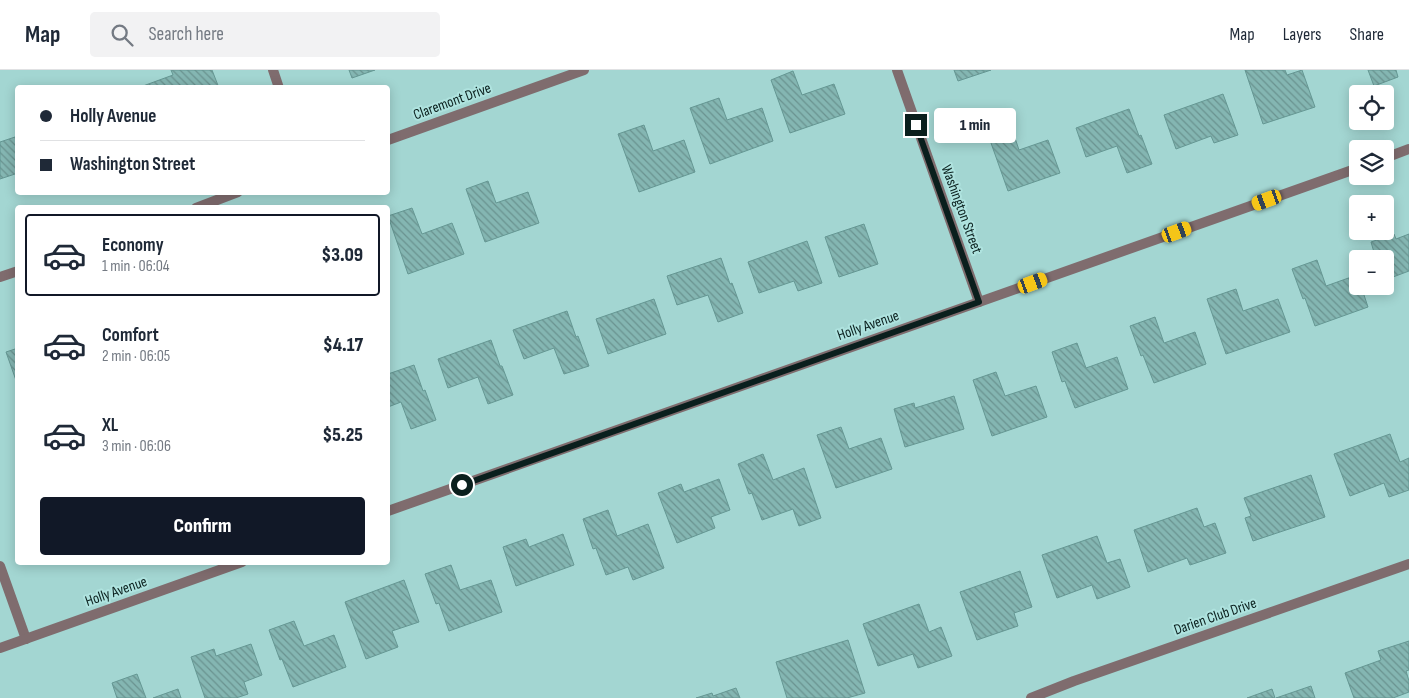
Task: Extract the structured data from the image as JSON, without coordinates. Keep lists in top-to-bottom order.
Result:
{
  "streets": {
    "street": [
      "Claremont Drive",
      "Washington Street",
      "Holly Avenue",
      "Darien Club Drive"
    ]
  },
  "crossings": [
    ["Washington Street", "Holly Avenue"]
  ],
  "page": {
    "header": "Map",
    "search": "Search here",
    "nav": ["Map", "Layers", "Share"],
    "map_buttons": ["+", "−"],
    "banner": ["Holly Avenue", "Washington Street"],
    "bubble": "1 min",
    "list": [
      {
        "name": "Economy",
        "note": "1 min · 06:04",
        "value": "$3.09"
      },
      {
        "name": "Comfort",
        "note": "2 min · 06:05",
        "value": "$4.17"
      },
      {
        "name": "XL",
        "note": "3 min · 06:06",
        "value": "$5.25"
      }
    ],
    "buttons": "Confirm"
  }
}
